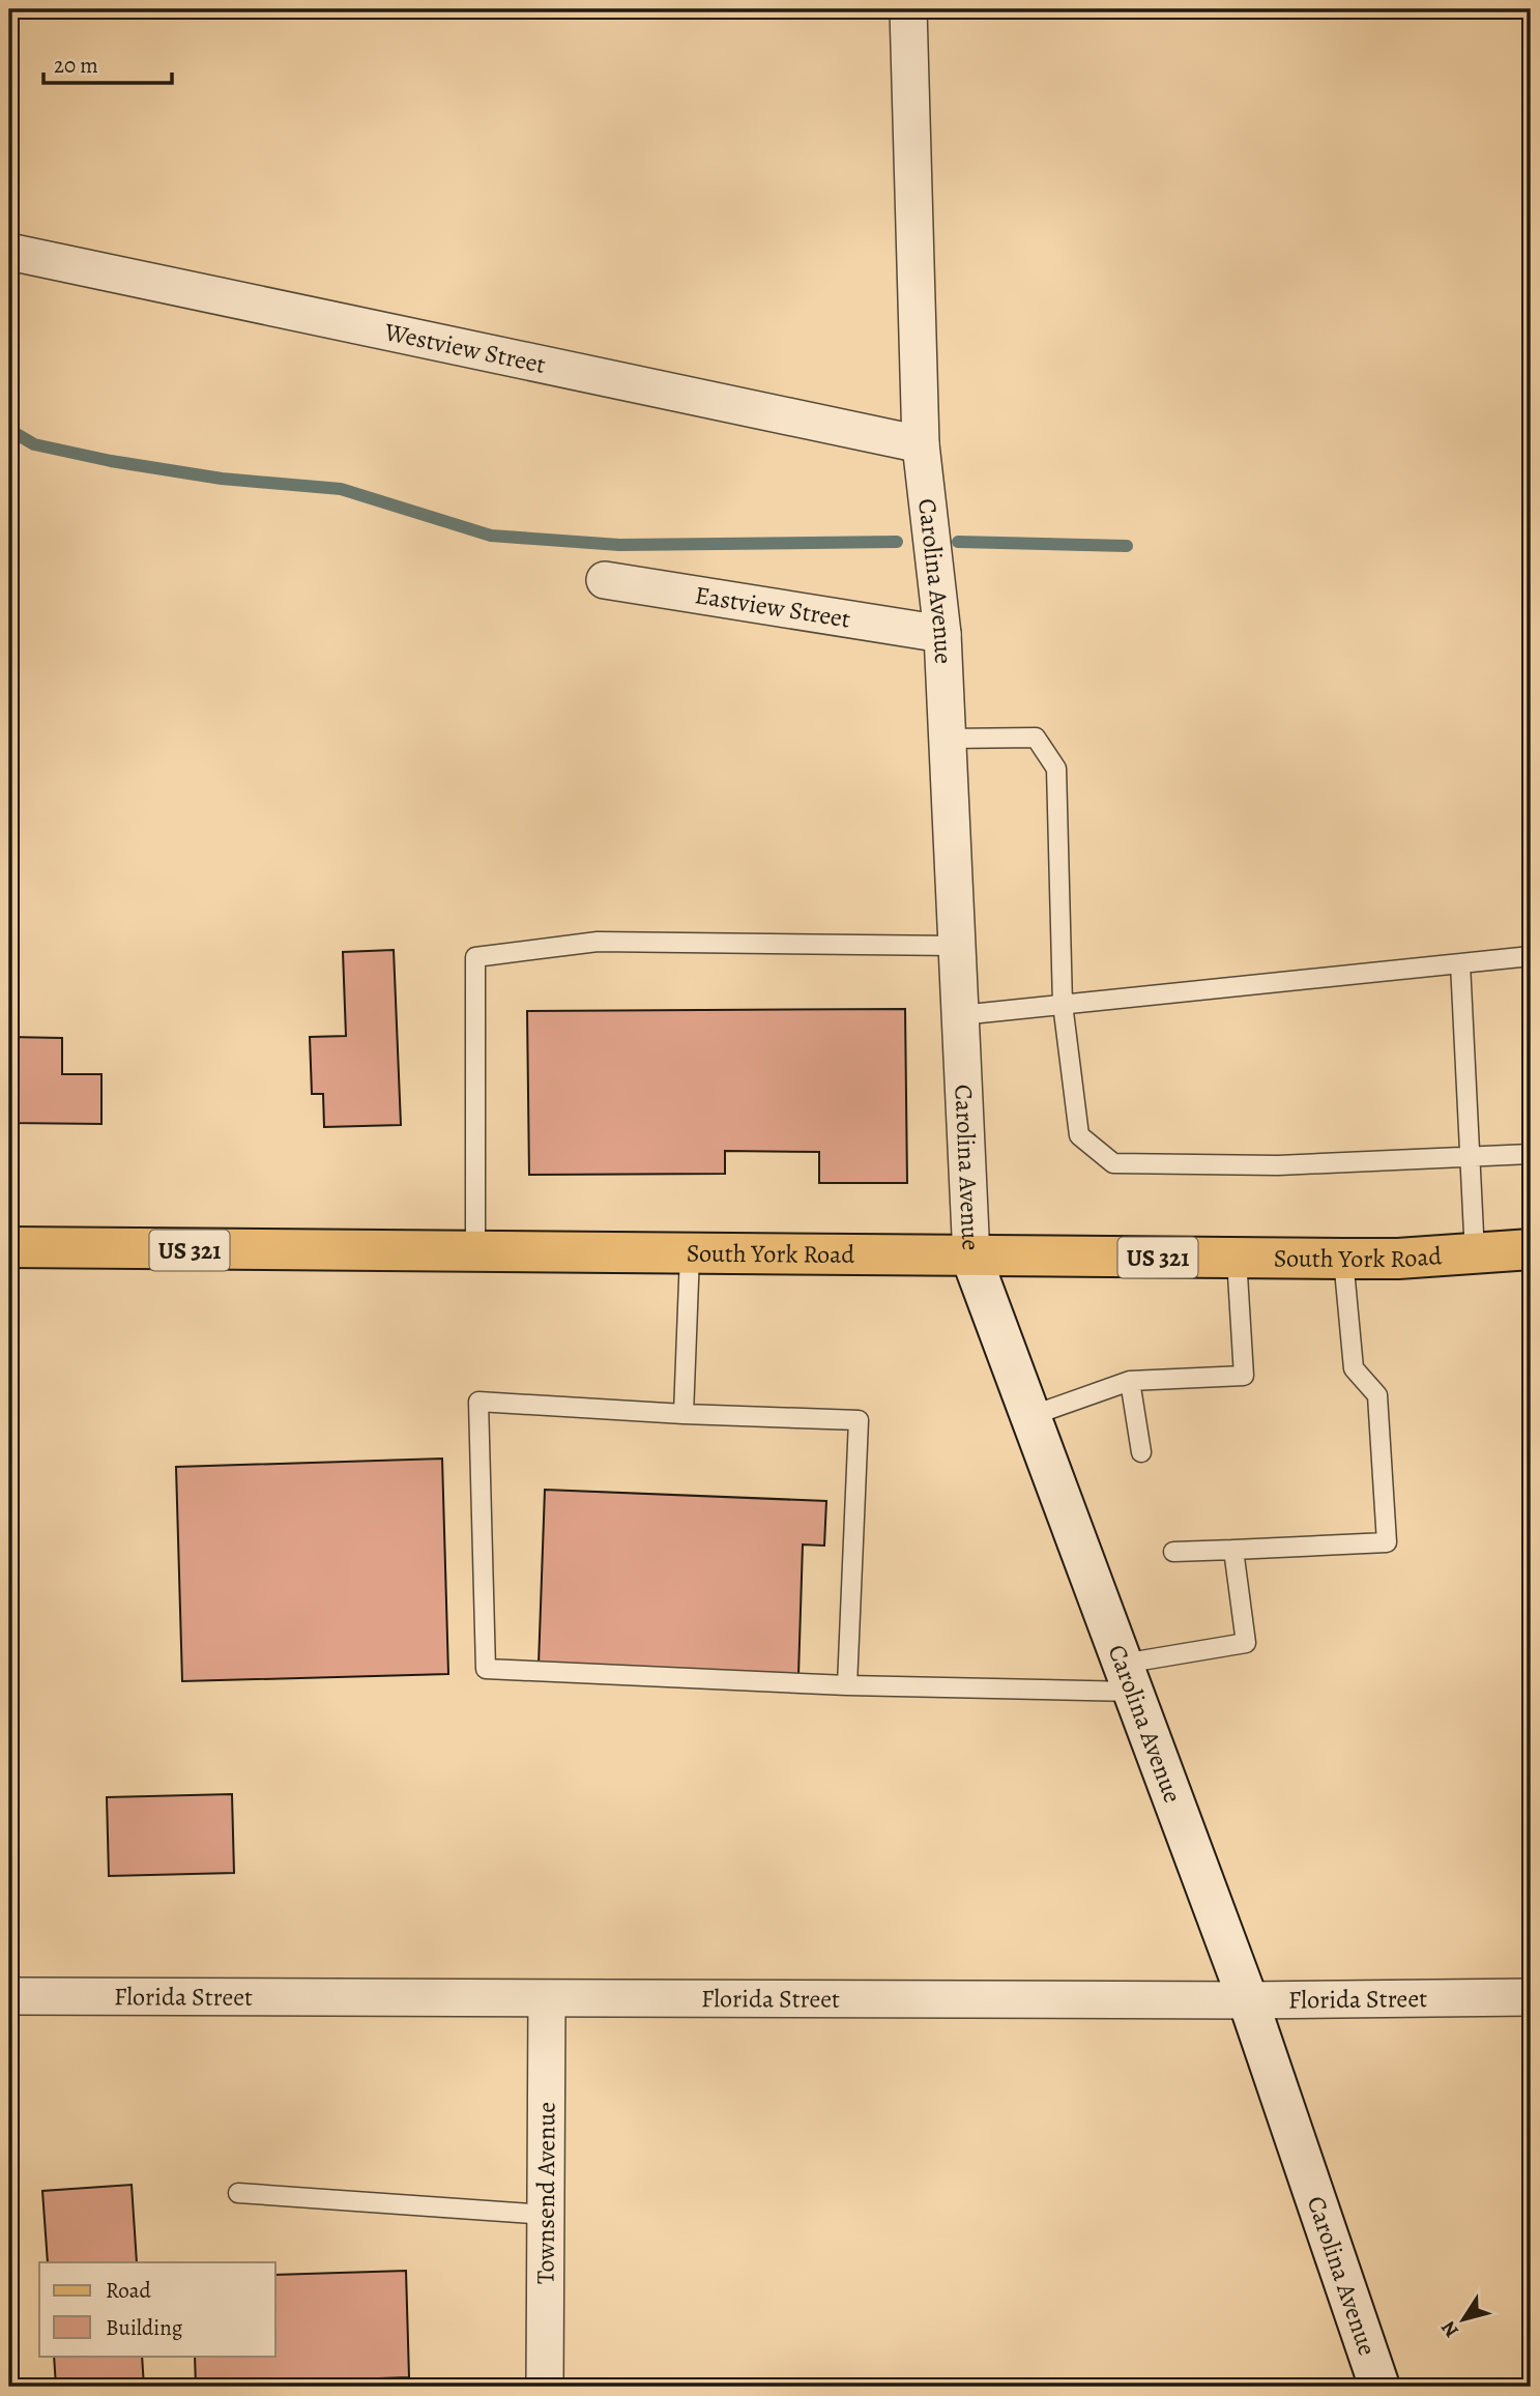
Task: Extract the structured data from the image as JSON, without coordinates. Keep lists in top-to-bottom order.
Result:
{
  "streets": {
    "main road": ["US 321", "South York Road"],
    "street": [
      "Westview Street",
      "Carolina Avenue",
      "Eastview Street",
      "Florida Street",
      "Townsend Avenue"
    ]
  },
  "crossings": [
    ["Westview Street", "Carolina Avenue"],
    ["Carolina Avenue", "Eastview Street"],
    ["Carolina Avenue", "South York Road"],
    ["Carolina Avenue", "Florida Street"],
    ["Florida Street", "Townsend Avenue"]
  ],
  "legend": ["Road", "Building"],
  "scale_bar": "20 m",
  "north": "bottom left"
}
